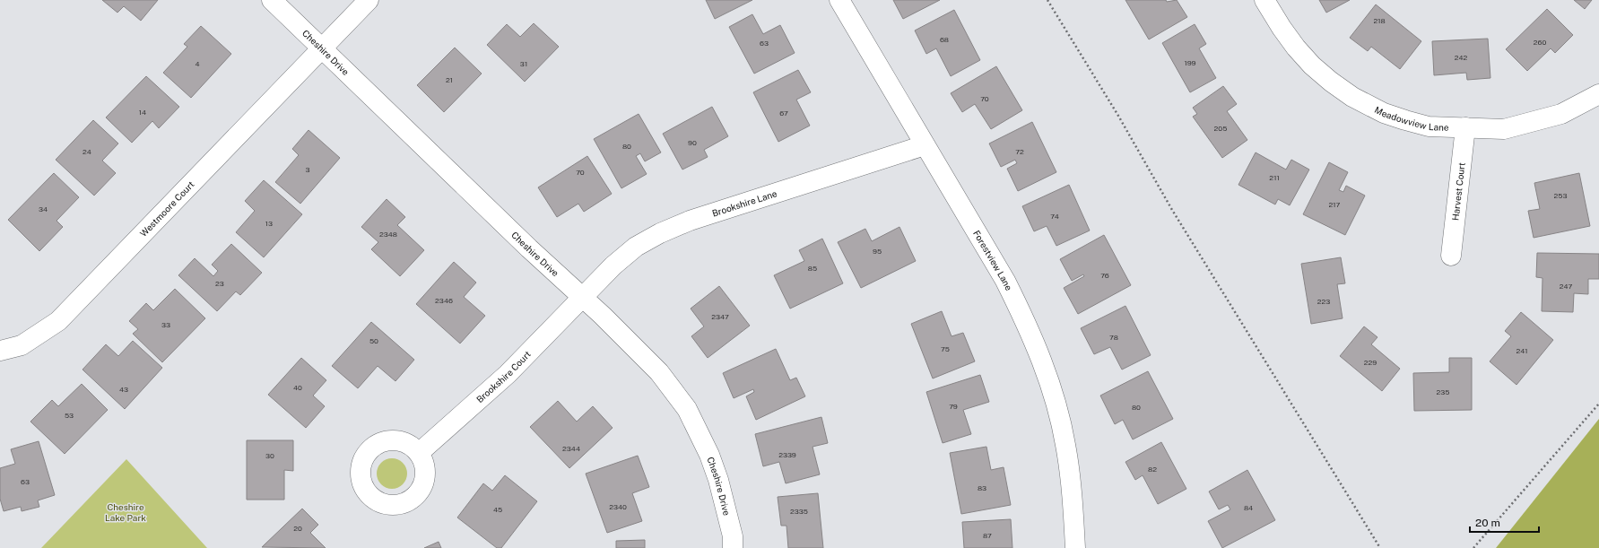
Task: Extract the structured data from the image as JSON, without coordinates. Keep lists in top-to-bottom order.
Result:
{
  "streets": {
    "street": [
      "Cheshire Drive",
      "Meadowview Lane",
      "Harvest Court",
      "Brookshire Lane",
      "Westmoore Court",
      "Forestview Lane",
      "Brookshire Court"
    ]
  },
  "crossings": [
    ["Cheshire Drive", "Brookshire Lane"],
    ["Cheshire Drive", "Westmoore Court"],
    ["Cheshire Drive", "Brookshire Court"],
    ["Meadowview Lane", "Harvest Court"],
    ["Brookshire Lane", "Forestview Lane"],
    ["Brookshire Lane", "Brookshire Court"]
  ],
  "parks": ["Cheshire Lake Park"],
  "house_numbers": [
    "218",
    "68",
    "260",
    "63",
    "242",
    "199",
    "4",
    "31",
    "21",
    "70",
    "14",
    "67",
    "205",
    "90",
    "80",
    "24",
    "72",
    "3",
    "70",
    "211",
    "253",
    "217",
    "34",
    "74",
    "13",
    "2348",
    "95",
    "85",
    "76",
    "23",
    "247",
    "2346",
    "223",
    "2347",
    "33",
    "78",
    "50",
    "75",
    "241",
    "229",
    "40",
    "43",
    "235",
    "79",
    "80",
    "53",
    "2344",
    "2339",
    "30",
    "82",
    "63",
    "83",
    "2340",
    "84",
    "45",
    "2335",
    "20",
    "87"
  ],
  "scale_bar": "20 m"
}
